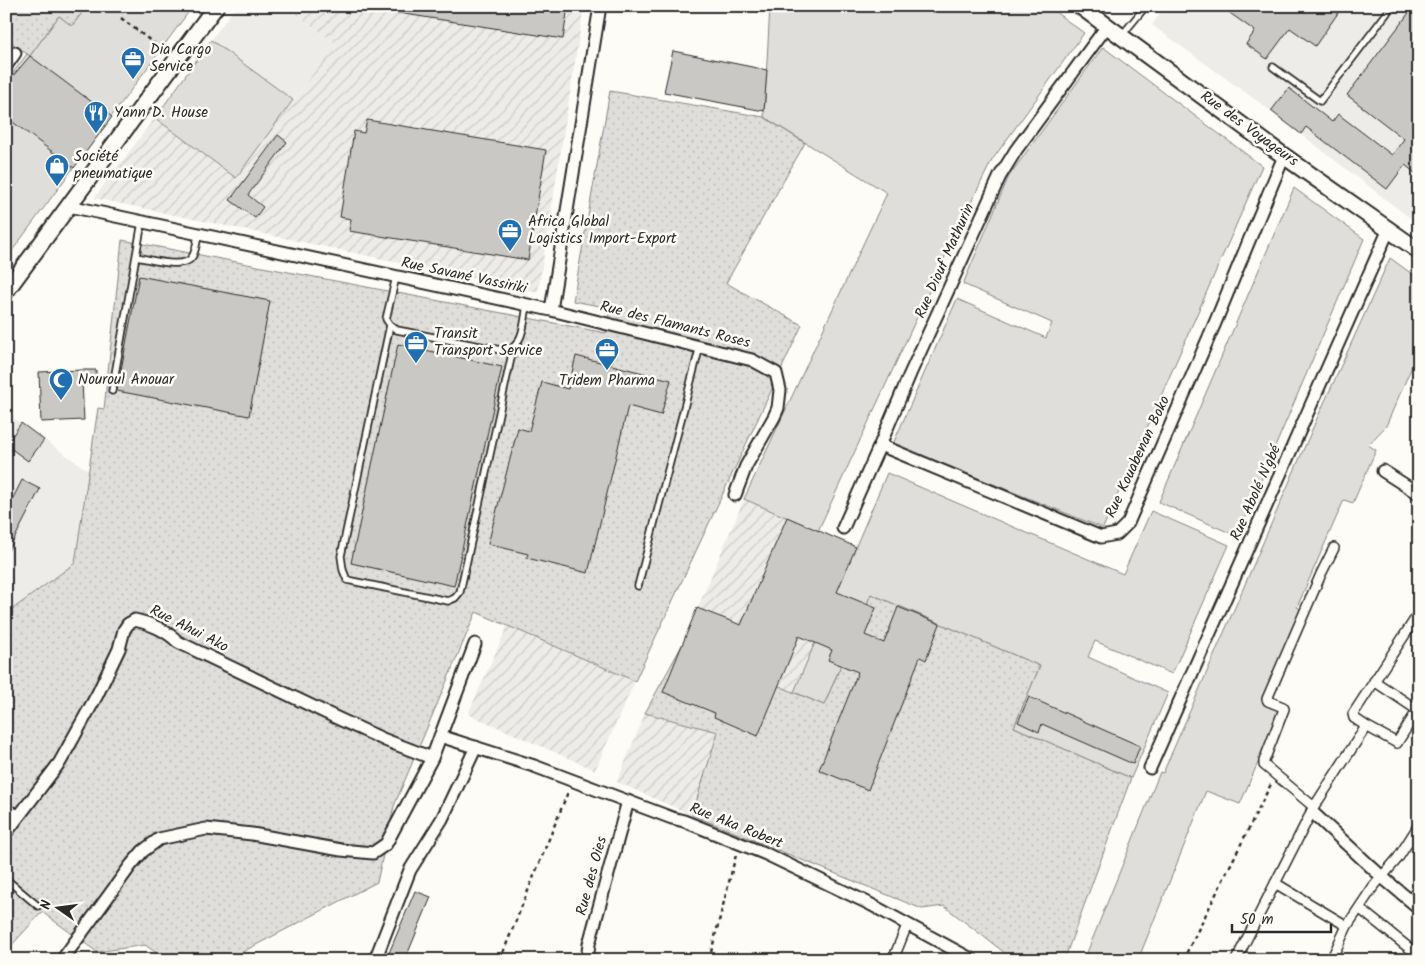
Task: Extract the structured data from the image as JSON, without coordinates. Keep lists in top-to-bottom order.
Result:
{
  "streets": {
    "street": [
      "Rue des Voyageurs",
      "Rue Diouf Mathurin",
      "Rue Savané Vassiriki",
      "Rue des Flamants Roses",
      "Rue Kouabenan Boko",
      "Rue Abolé N'gbé",
      "Rue Ahui Ako",
      "Rue Aka Robert",
      "Rue des Oies"
    ]
  },
  "crossings": [
    ["Rue des Voyageurs", "Rue Diouf Mathurin"],
    ["Rue des Voyageurs", "Rue Kouabenan Boko"],
    ["Rue des Voyageurs", "Rue Abolé N'gbé"],
    ["Rue Diouf Mathurin", "Rue Kouabenan Boko"],
    ["Rue Savané Vassiriki", "Rue des Flamants Roses"],
    ["Rue Aka Robert", "Rue des Oies"]
  ],
  "places": {
    "office": [
      "Dia Cargo Service",
      "Africa Global Logistics Import-Export",
      "Transit Transport Service",
      "Tridem Pharma"
    ],
    "restaurant": ["Yann D. House"],
    "shop": ["Société pneumatique"],
    "mosque": ["Nouroul Anouar"]
  },
  "scale_bar": "50 m",
  "north": "left"
}
